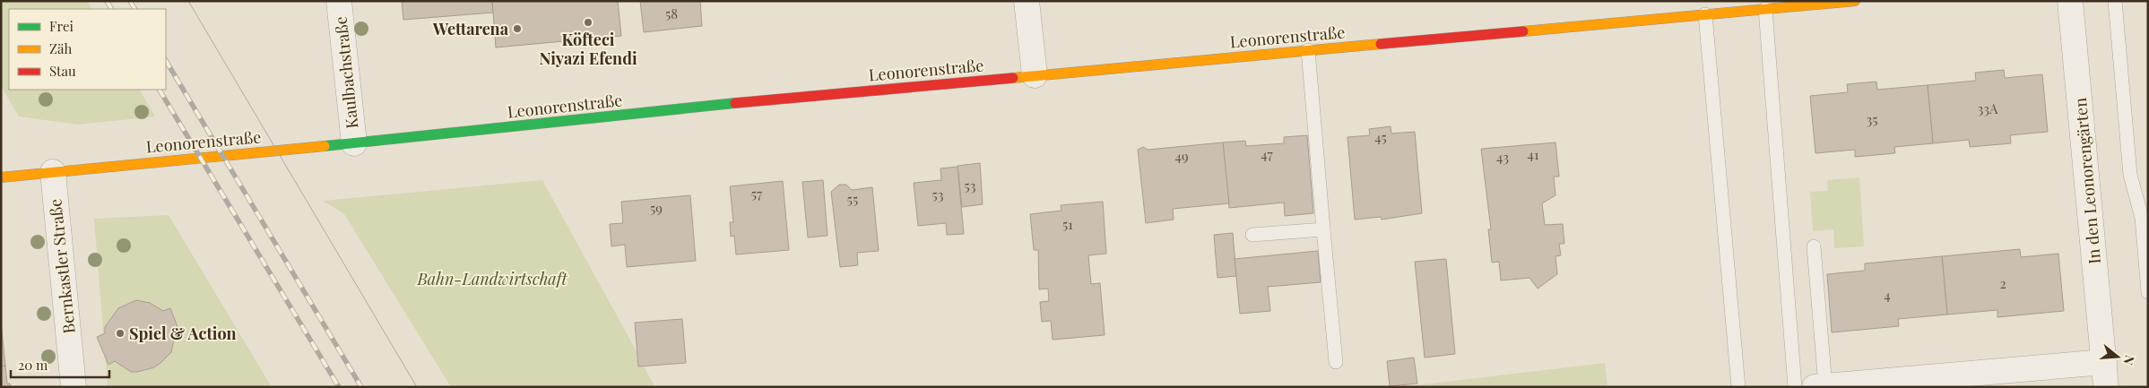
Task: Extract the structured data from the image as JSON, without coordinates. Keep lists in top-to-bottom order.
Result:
{
  "streets": {
    "main road": ["Leonorenstraße"],
    "street": ["Kaulbachstraße", "In den Leonorengärten", "Bernkastler Straße"]
  },
  "crossings": [
    ["Leonorenstraße", "Kaulbachstraße"],
    ["Leonorenstraße", "Bernkastler Straße"]
  ],
  "parks": ["Bahn-Landwirtschaft"],
  "places": ["Köfteci Niyazi Efendi", "Wettarena", "Spiel & Action"],
  "house_numbers": [
    "58",
    "33A",
    "35",
    "45",
    "47",
    "41",
    "49",
    "43",
    "53",
    "57",
    "53",
    "55",
    "59",
    "51",
    "2",
    "4"
  ],
  "legend": ["Frei", "Zäh", "Stau"],
  "scale_bar": "20 m",
  "north": "right"
}
